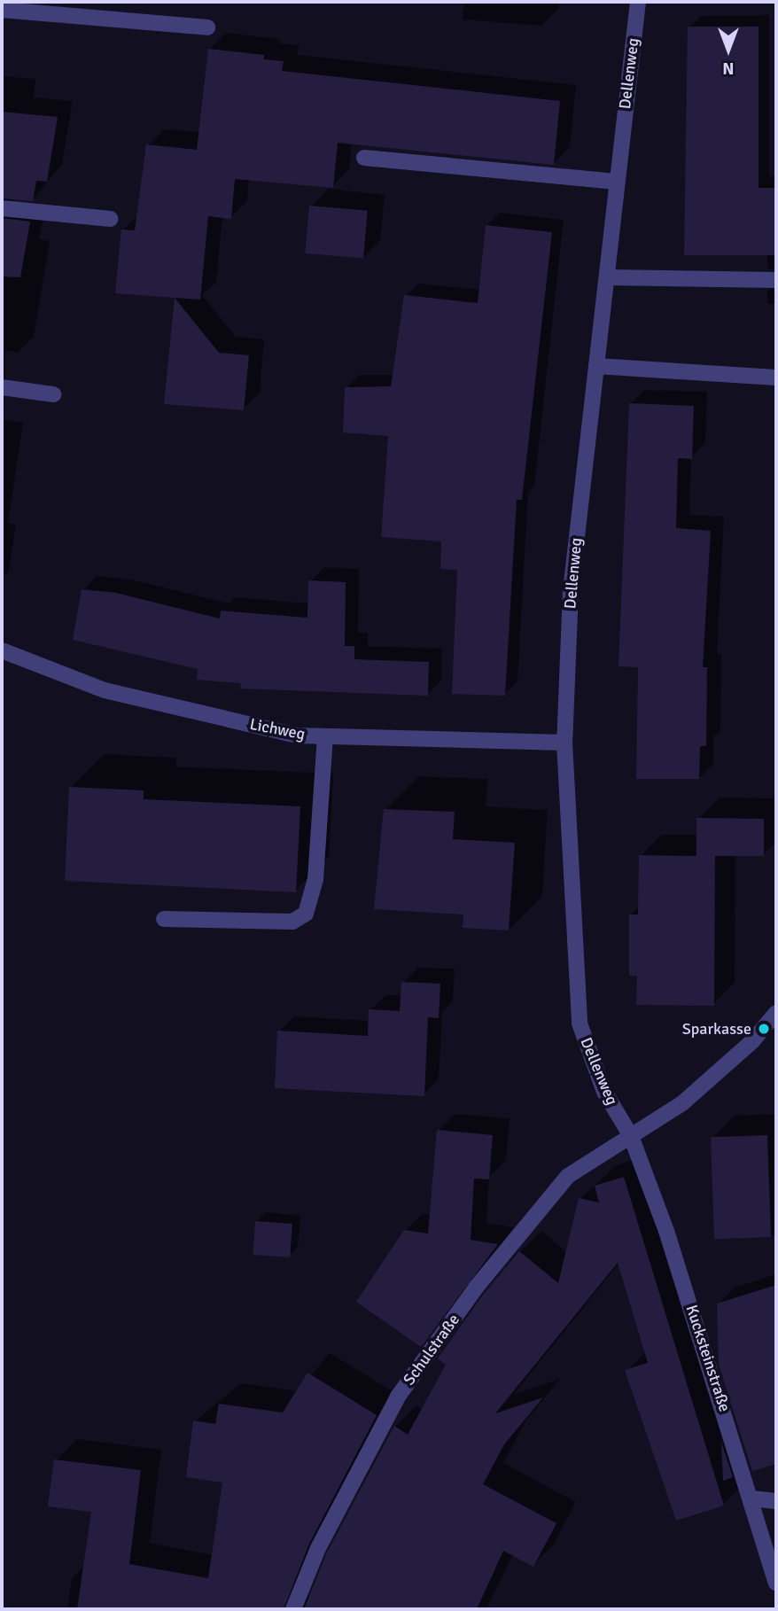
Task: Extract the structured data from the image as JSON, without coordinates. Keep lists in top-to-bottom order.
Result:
{
  "streets": {
    "street": [
      "Dellenweg",
      "Lichweg",
      "Schulstraße",
      "Kucksteinstraße"
    ]
  },
  "crossings": [
    ["Dellenweg", "Lichweg"],
    ["Dellenweg", "Schulstraße"],
    ["Dellenweg", "Kucksteinstraße"],
    ["Schulstraße", "Kucksteinstraße"]
  ],
  "places": ["Sparkasse"],
  "north": "bottom"
}
